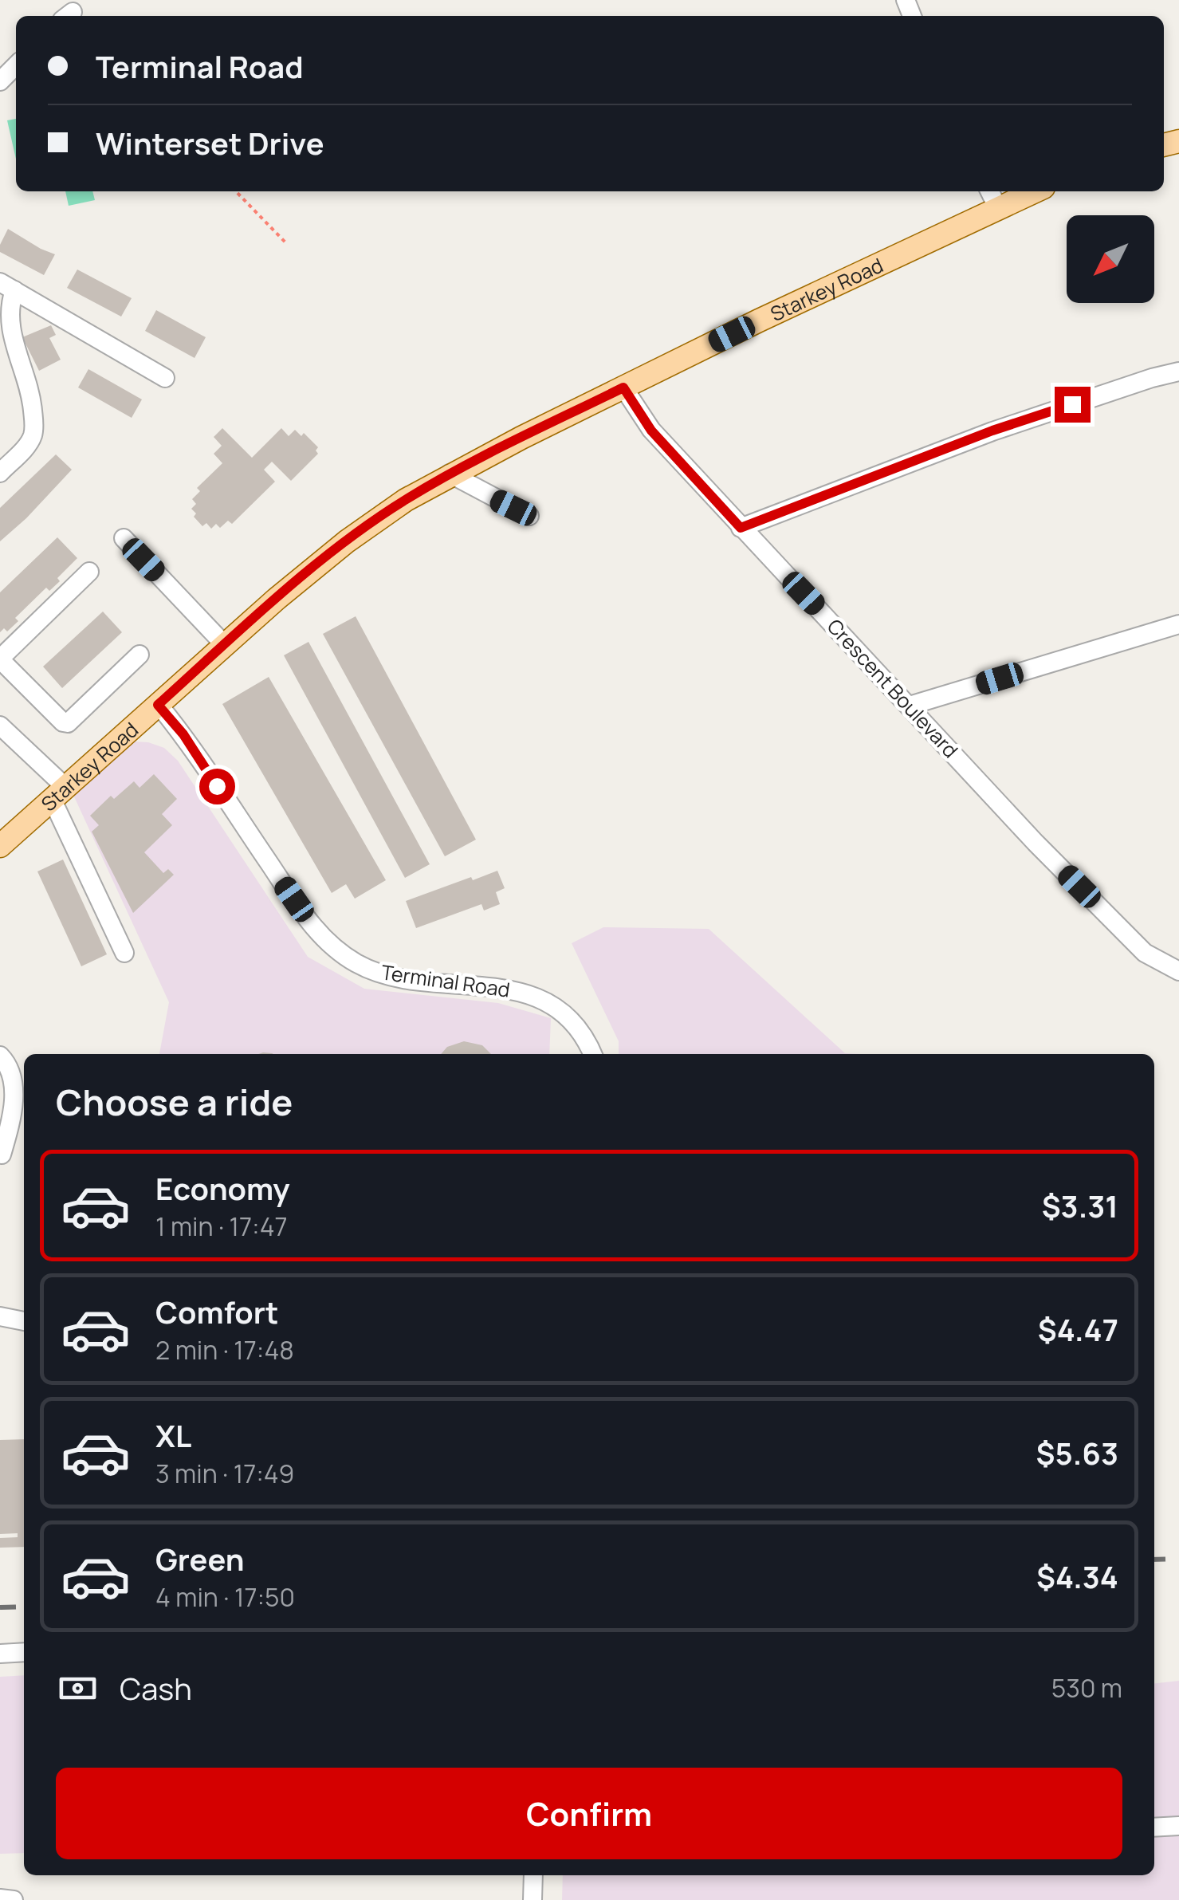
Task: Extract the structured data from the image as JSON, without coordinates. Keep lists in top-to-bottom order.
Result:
{
  "streets": {
    "main road": ["Starkey Road"],
    "street": ["Crescent Boulevard", "Terminal Road"]
  },
  "crossings": [
    ["Starkey Road", "Crescent Boulevard"],
    ["Starkey Road", "Terminal Road"]
  ],
  "north": "bottom left",
  "page": {
    "banner": ["Terminal Road", "Winterset Drive"],
    "heading": "Choose a ride",
    "list": [
      {
        "name": "Economy",
        "note": "1 min · 17:47",
        "value": "$3.31"
      },
      {
        "name": "Comfort",
        "note": "2 min · 17:48",
        "value": "$4.47"
      },
      {
        "name": "XL",
        "note": "3 min · 17:49",
        "value": "$5.63"
      },
      {
        "name": "Green",
        "note": "4 min · 17:50",
        "value": "$4.34"
      }
    ],
    "pay": ["Cash", "530 m"],
    "buttons": "Confirm"
  }
}
